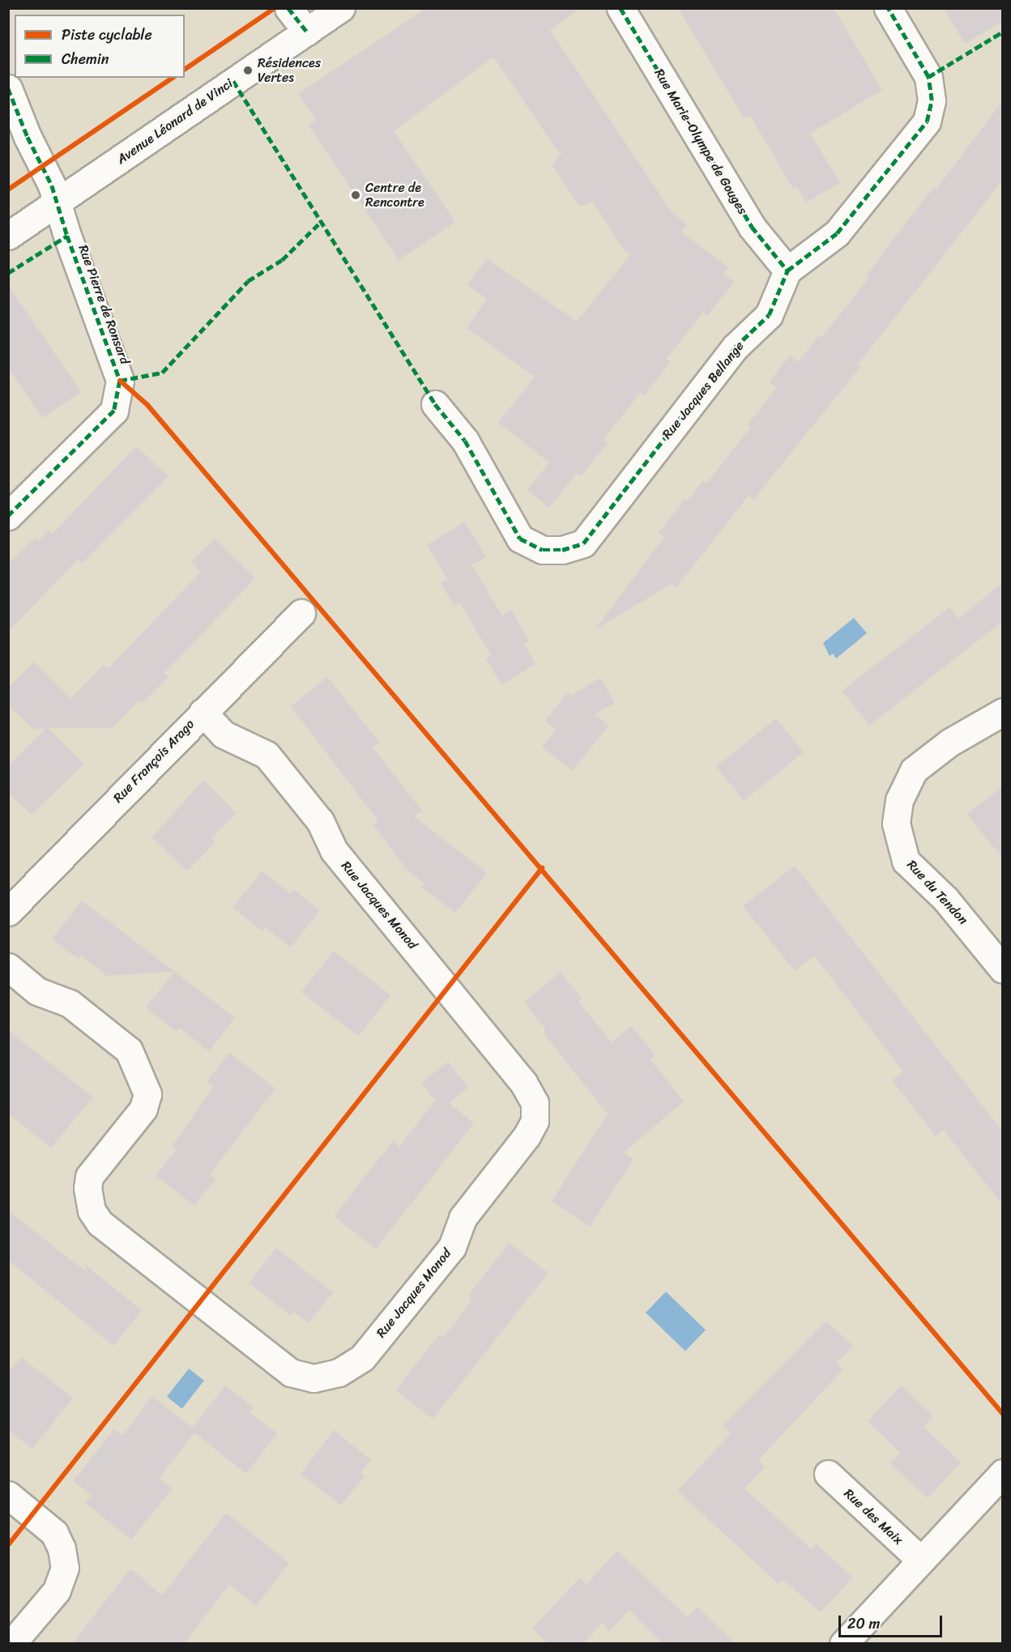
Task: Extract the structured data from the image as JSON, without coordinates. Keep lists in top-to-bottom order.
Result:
{
  "streets": {
    "street": [
      "Avenue Léonard de Vinci",
      "Rue Marie-Olympe de Gouges",
      "Rue Pierre de Ronsard",
      "Rue Jacques Bellange",
      "Rue François Arago",
      "Rue du Tendon",
      "Rue Jacques Monod",
      "Rue des Maix"
    ]
  },
  "crossings": [
    ["Avenue Léonard de Vinci", "Rue Pierre de Ronsard"],
    ["Rue Marie-Olympe de Gouges", "Rue Jacques Bellange"],
    ["Rue François Arago", "Rue Jacques Monod"]
  ],
  "places": ["Résidences Vertes", "Centre de Rencontre"],
  "legend": ["Piste cyclable", "Chemin"],
  "scale_bar": "20 m"
}
